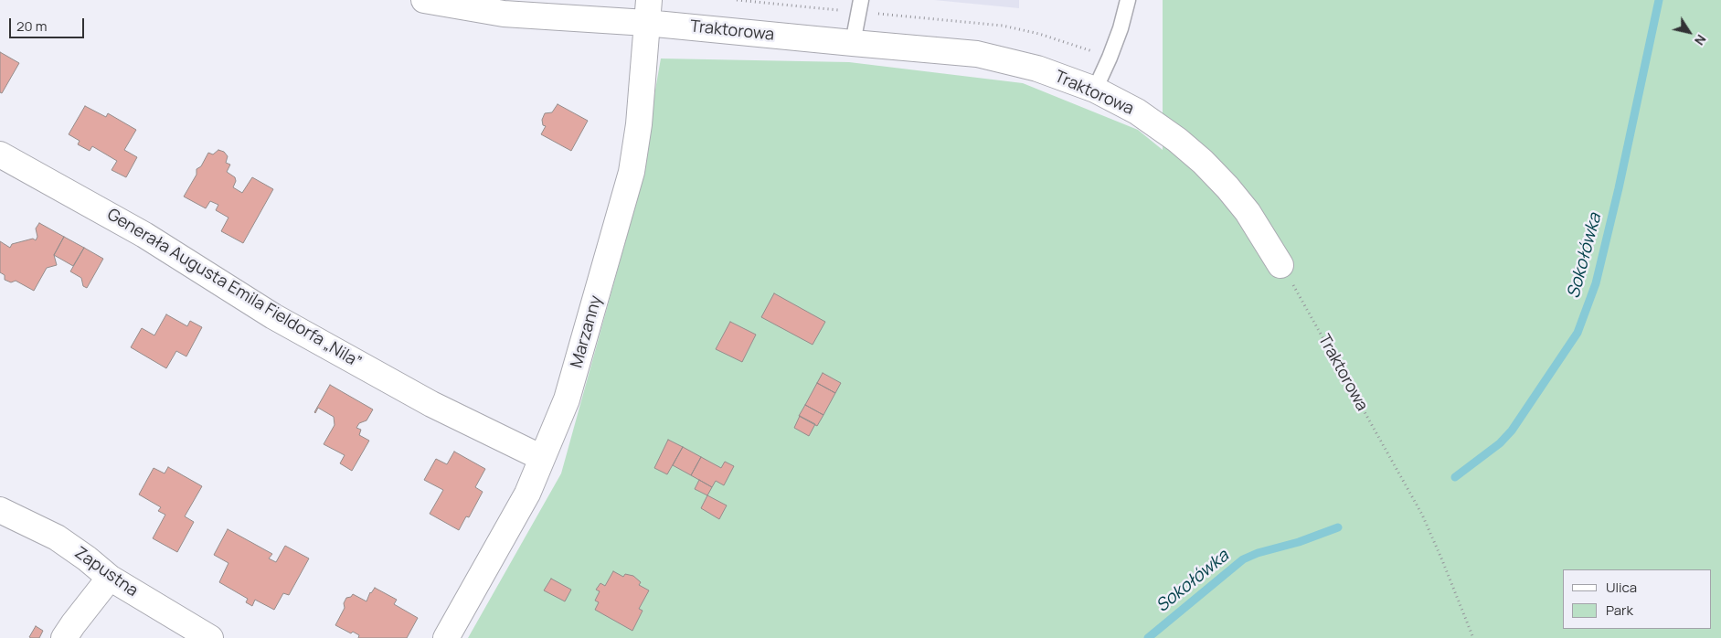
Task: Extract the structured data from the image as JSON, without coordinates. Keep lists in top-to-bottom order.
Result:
{
  "streets": {
    "street": [
      "Traktorowa",
      "Generała Augusta Emila Fieldorfa „Nila”",
      "Marzanny",
      "Zapustna"
    ]
  },
  "crossings": [
    ["Traktorowa", "Marzanny"],
    ["Generała Augusta Emila Fieldorfa „Nila”", "Marzanny"]
  ],
  "water": ["Sokołówka"],
  "legend": ["Ulica", "Park"],
  "scale_bar": "20 m",
  "north": "bottom right"
}
